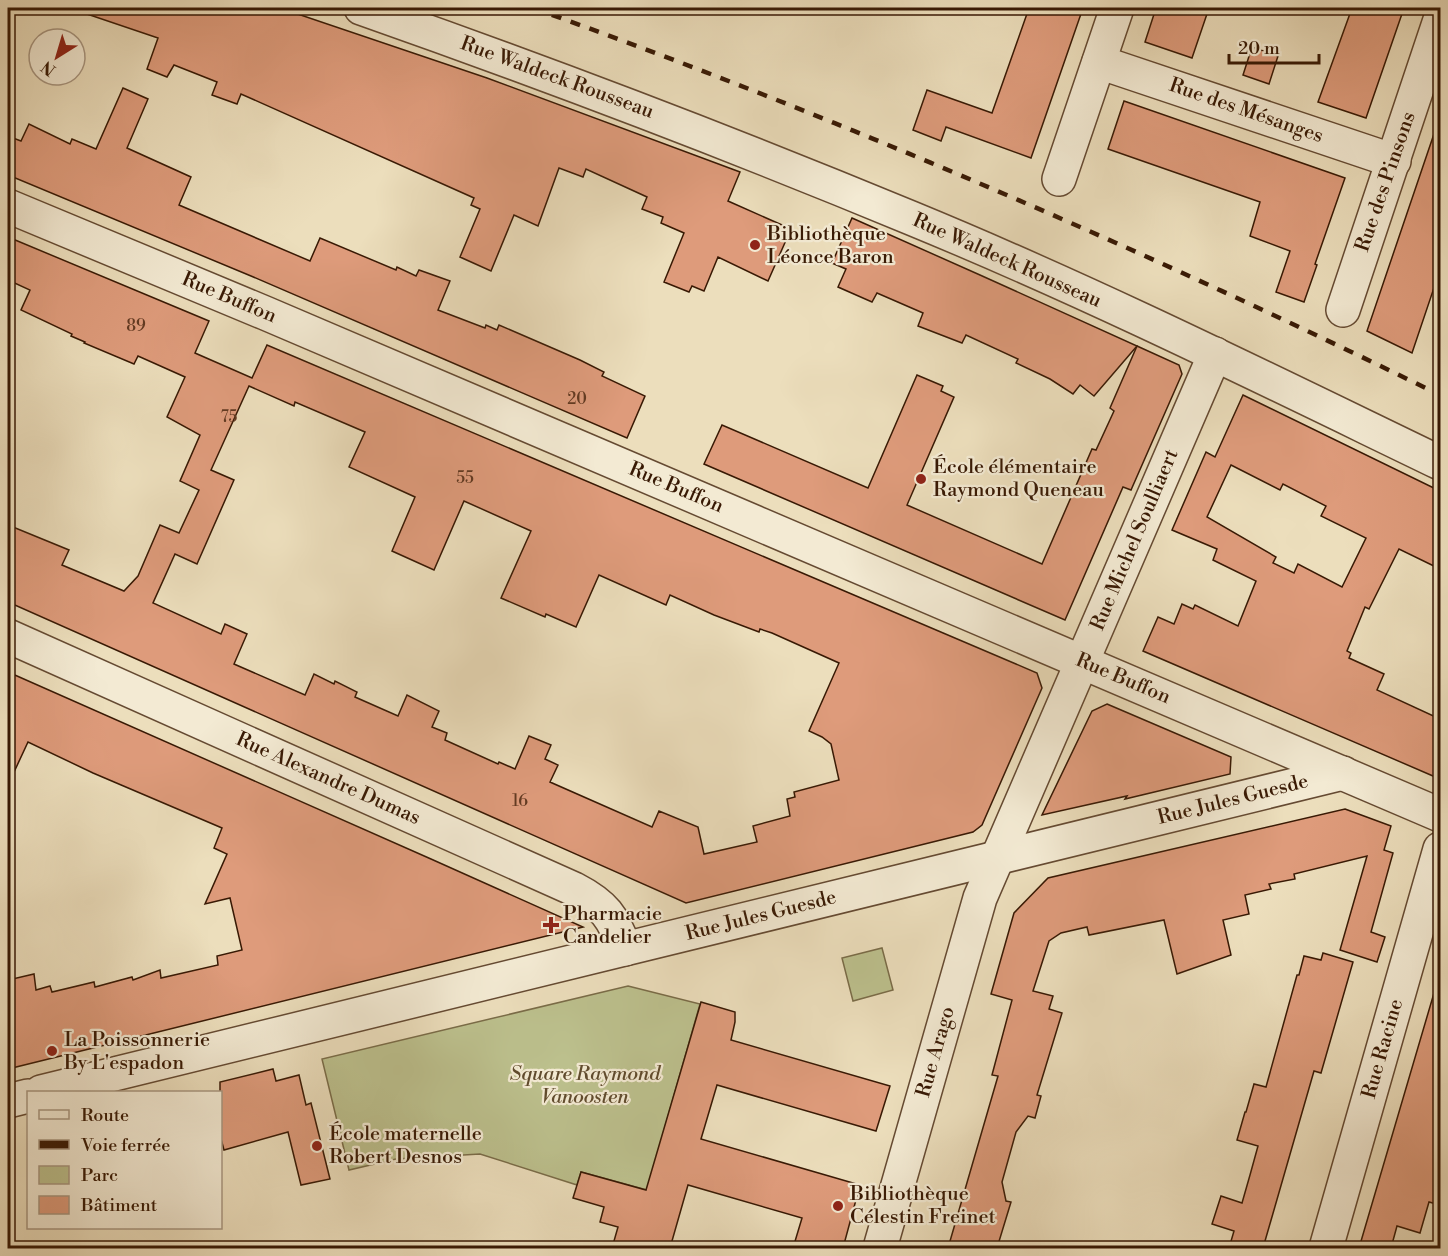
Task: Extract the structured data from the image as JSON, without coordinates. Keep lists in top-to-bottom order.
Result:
{
  "streets": {
    "street": [
      "Rue Waldeck Rousseau",
      "Rue des Mésanges",
      "Rue des Pinsons",
      "Rue Buffon",
      "Rue Michel Soulliaert",
      "Rue Alexandre Dumas",
      "Rue Jules Guesde",
      "Rue Racine",
      "Rue Arago"
    ]
  },
  "crossings": [
    ["Rue Waldeck Rousseau", "Rue Michel Soulliaert"],
    ["Rue des Mésanges", "Rue des Pinsons"],
    ["Rue Buffon", "Rue Michel Soulliaert"],
    ["Rue Buffon", "Rue Jules Guesde"],
    ["Rue Michel Soulliaert", "Rue Jules Guesde"],
    ["Rue Michel Soulliaert", "Rue Arago"],
    ["Rue Alexandre Dumas", "Rue Jules Guesde"],
    ["Rue Jules Guesde", "Rue Arago"]
  ],
  "parks": ["Square Raymond Vanoosten"],
  "places": {
    "other": [
      "Bibliothèque Léonce Baron",
      "École élémentaire Raymond Queneau",
      "La Poissonnerie By L'espadon",
      "École maternelle Robert Desnos",
      "Bibliothèque Célestin Freinet"
    ],
    "health": ["Pharmacie Candelier"]
  },
  "house_numbers": [
    "89",
    "20",
    "75",
    "55",
    "16"
  ],
  "legend": [
    "Route",
    "Voie ferrée",
    "Parc",
    "Bâtiment"
  ],
  "scale_bar": "20 m",
  "north": "bottom left"
}
